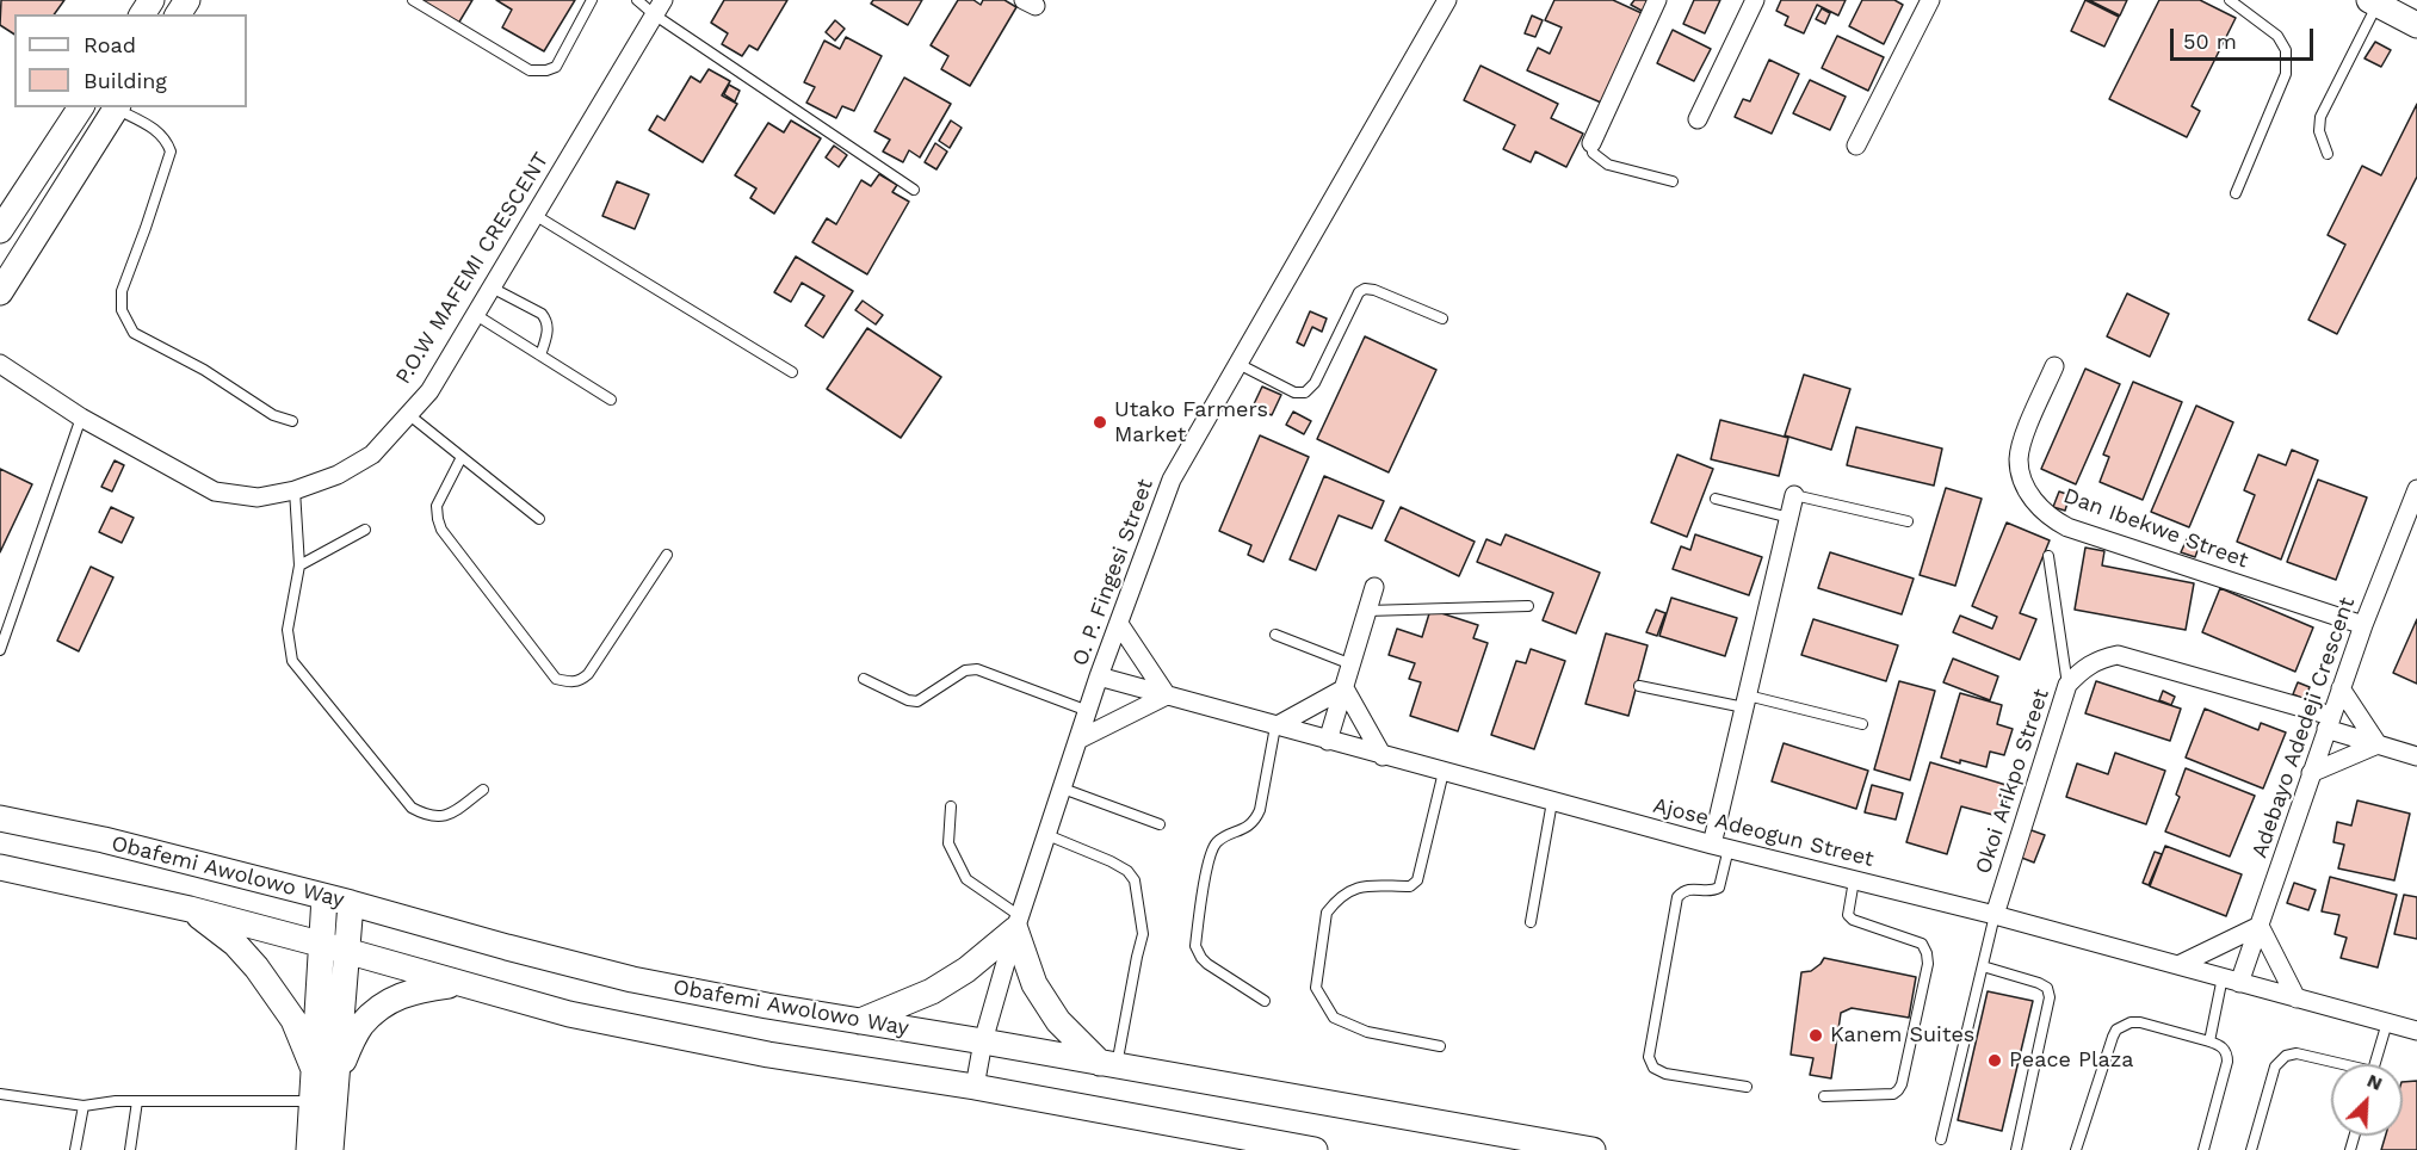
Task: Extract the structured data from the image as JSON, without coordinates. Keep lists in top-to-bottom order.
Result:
{
  "streets": {
    "main road": ["Obafemi Awolowo Way"],
    "street": [
      "P.O.W MAFEMI CRESCENT",
      "Dan Ibekwe Street",
      "O. P. Fingesi Street",
      "Adebayo Adedeji Crescent",
      "Okoi Arikpo Street",
      "Ajose Adeogun Street"
    ]
  },
  "crossings": [
    ["Dan Ibekwe Street", "Adebayo Adedeji Crescent"],
    ["O. P. Fingesi Street", "Ajose Adeogun Street"],
    ["O. P. Fingesi Street", "Obafemi Awolowo Way"],
    ["Adebayo Adedeji Crescent", "Okoi Arikpo Street"],
    ["Adebayo Adedeji Crescent", "Ajose Adeogun Street"],
    ["Okoi Arikpo Street", "Ajose Adeogun Street"]
  ],
  "places": ["Utako Farmers Market", "Kanem Suites", "Peace Plaza"],
  "legend": ["Road", "Building"],
  "scale_bar": "50 m",
  "north": "top right"
}
